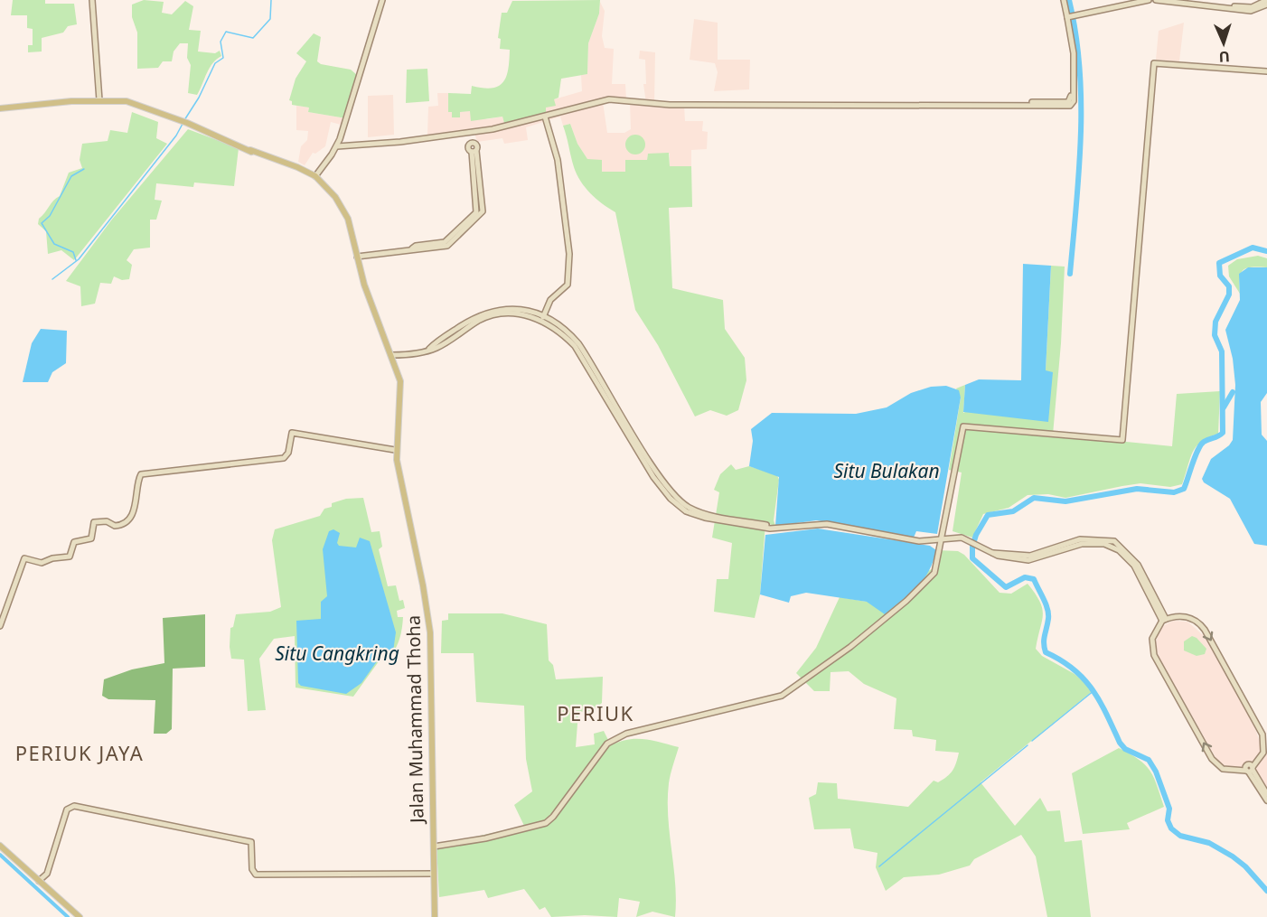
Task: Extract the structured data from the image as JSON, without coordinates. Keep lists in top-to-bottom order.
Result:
{
  "streets": {
    "main road": ["Jalan Muhammad Thoha"]
  },
  "districts": ["PERIUK", "PERIUK JAYA"],
  "water": ["Situ Bulakan", "Situ Cangkring"],
  "north": "bottom"
}
